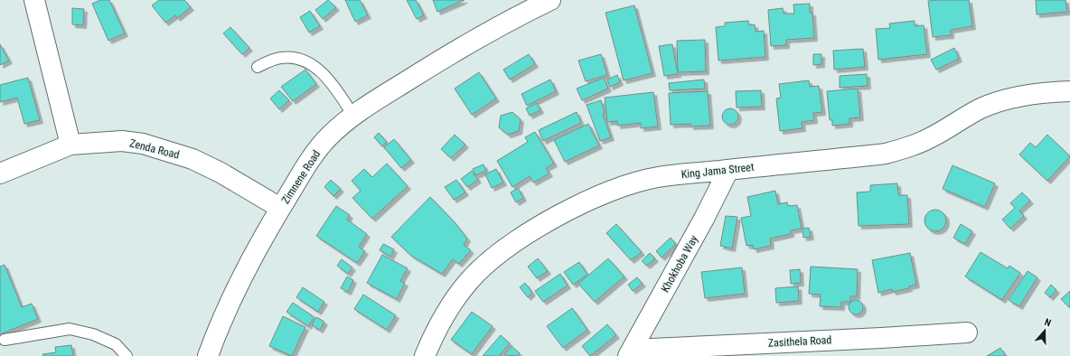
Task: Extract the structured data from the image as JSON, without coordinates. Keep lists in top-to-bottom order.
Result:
{
  "streets": {
    "street": [
      "Zenda Road",
      "King Jama Street",
      "Zimnene Road",
      "Khokhoba Way",
      "Zasithela Road"
    ]
  },
  "crossings": [
    ["Zenda Road", "Zimnene Road"],
    ["King Jama Street", "Khokhoba Way"],
    ["Khokhoba Way", "Zasithela Road"]
  ],
  "north": "top"
}
